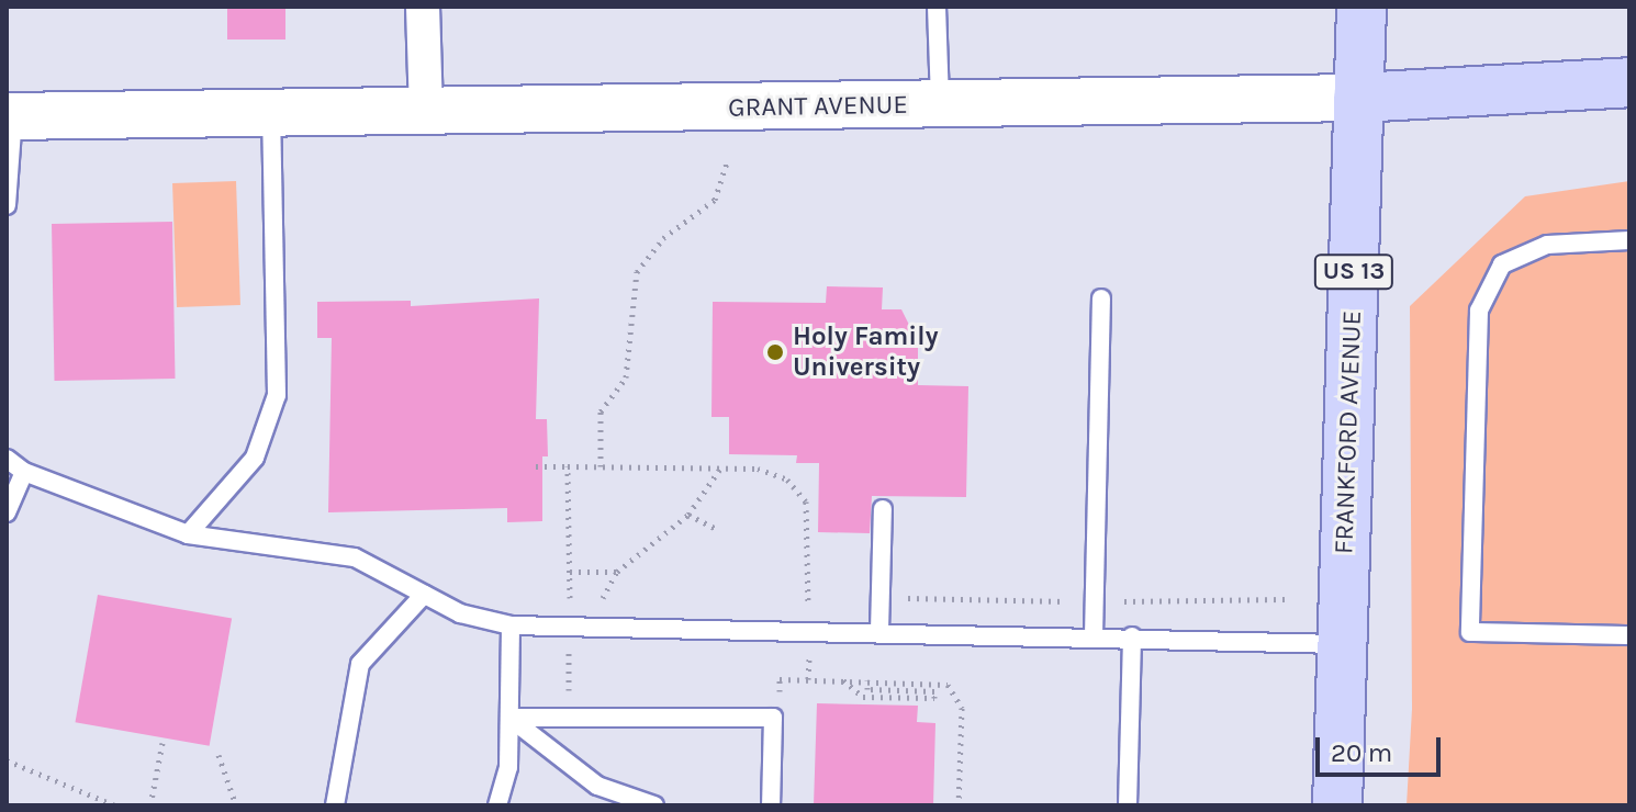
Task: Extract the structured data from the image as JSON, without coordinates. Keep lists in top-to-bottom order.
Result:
{
  "streets": {
    "main road": ["GRANT AVENUE", "US 13", "FRANKFORD AVENUE"]
  },
  "crossings": [
    ["GRANT AVENUE", "FRANKFORD AVENUE"]
  ],
  "places": ["Holy Family University"],
  "scale_bar": "20 m"
}
